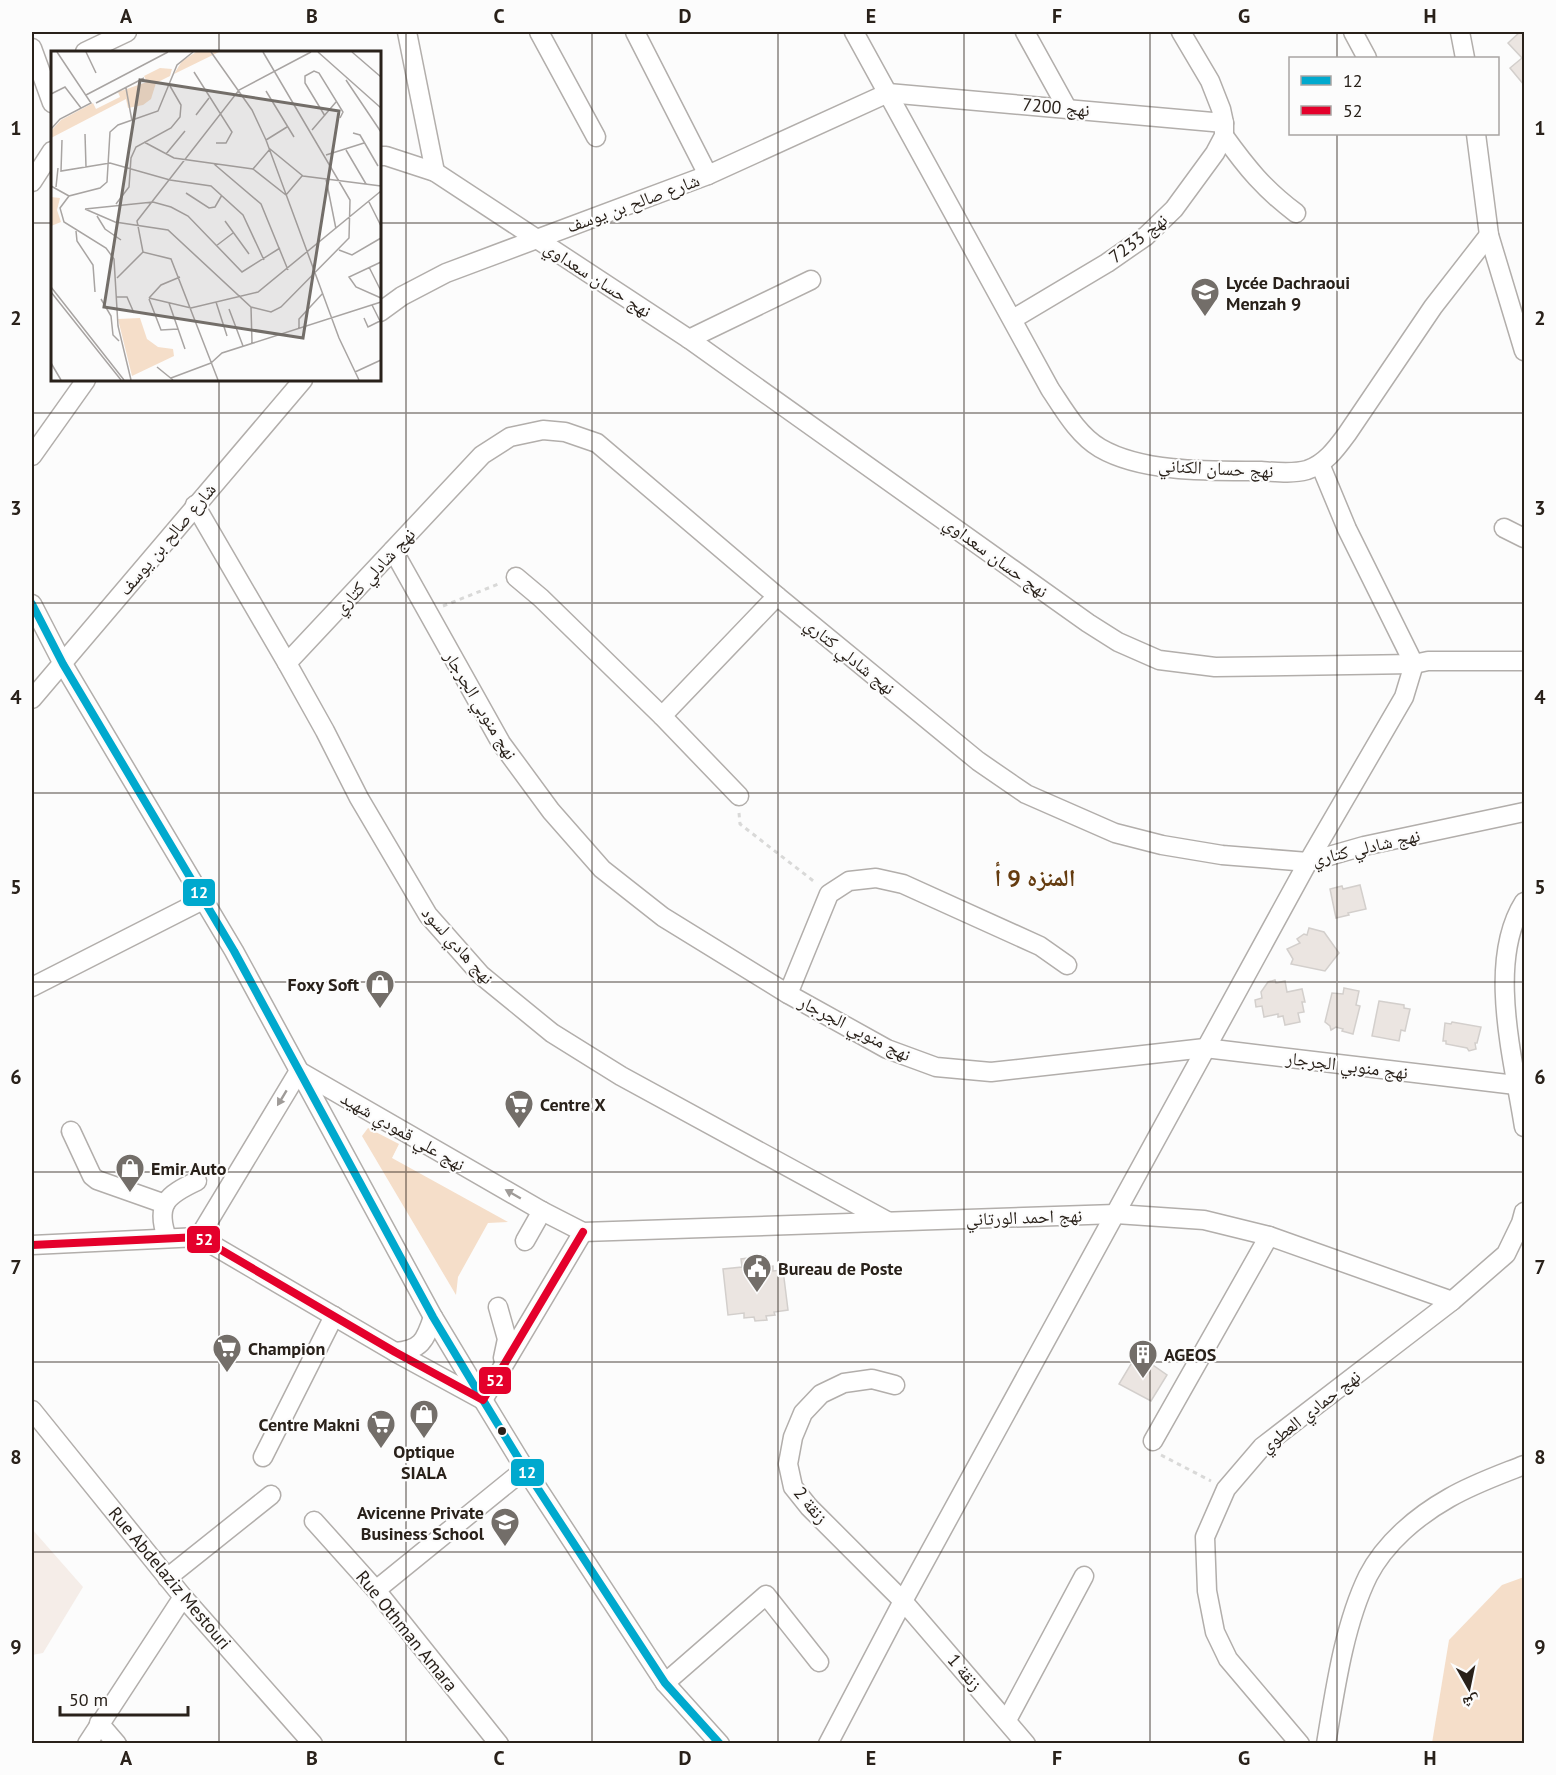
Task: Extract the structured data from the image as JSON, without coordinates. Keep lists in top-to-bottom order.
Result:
{
  "streets": {
    "street": [
      "نهج 7200",
      "شارع صالح بن يوسف",
      "نهج 7233",
      "نهج حسان سعداوي",
      "نهج حسان الكناني",
      "نهج شادلي كتاري",
      "نهج منوبي الجرجار",
      "نهج هادي لسود",
      "نهج علي قمودي شهيد",
      "نهج احمد الورتاني",
      "نهج حمادي العطوي",
      "زنقة 2",
      "Rue Abdelaziz Mestouri",
      "Rue Othman Amara",
      "زنقة 1"
    ]
  },
  "crossings": [
    ["نهج 7200", "شارع صالح بن يوسف"],
    ["نهج 7200", "نهج 7233"],
    ["نهج 7200", "نهج حسان الكناني"],
    ["شارع صالح بن يوسف", "نهج حسان سعداوي"],
    ["شارع صالح بن يوسف", "نهج حسان الكناني"],
    ["شارع صالح بن يوسف", "نهج هادي لسود"],
    ["نهج 7233", "نهج حسان الكناني"],
    ["نهج شادلي كتاري", "نهج منوبي الجرجار"],
    ["نهج شادلي كتاري", "نهج هادي لسود"],
    ["نهج هادي لسود", "نهج احمد الورتاني"],
    ["نهج علي قمودي شهيد", "نهج احمد الورتاني"],
    ["نهج احمد الورتاني", "نهج حمادي العطوي"],
    ["زنقة 2", "زنقة 1"]
  ],
  "one_way": ["نهج علي قمودي شهيد"],
  "districts": ["المنزه 9 أ"],
  "places": {
    "school or university": ["Lycée Dachraoui Menzah 9", "Avicenne Private Business School"],
    "shop": ["Foxy Soft", "Emir Auto", "Optique SIALA"],
    "supermarket": ["Centre X", "Champion", "Centre Makni"],
    "public building": ["Bureau de Poste"],
    "building": ["AGEOS"]
  },
  "lines": ["transit line 12", "transit line 52"],
  "legend": ["12", "52"],
  "scale_bar": "50 m",
  "north": "bottom",
  "grid": {
    "columns": [
      "A",
      "B",
      "C",
      "D",
      "E",
      "F",
      "G",
      "H"
    ],
    "rows": [
      "1",
      "2",
      "3",
      "4",
      "5",
      "6",
      "7",
      "8",
      "9"
    ]
  }
}
